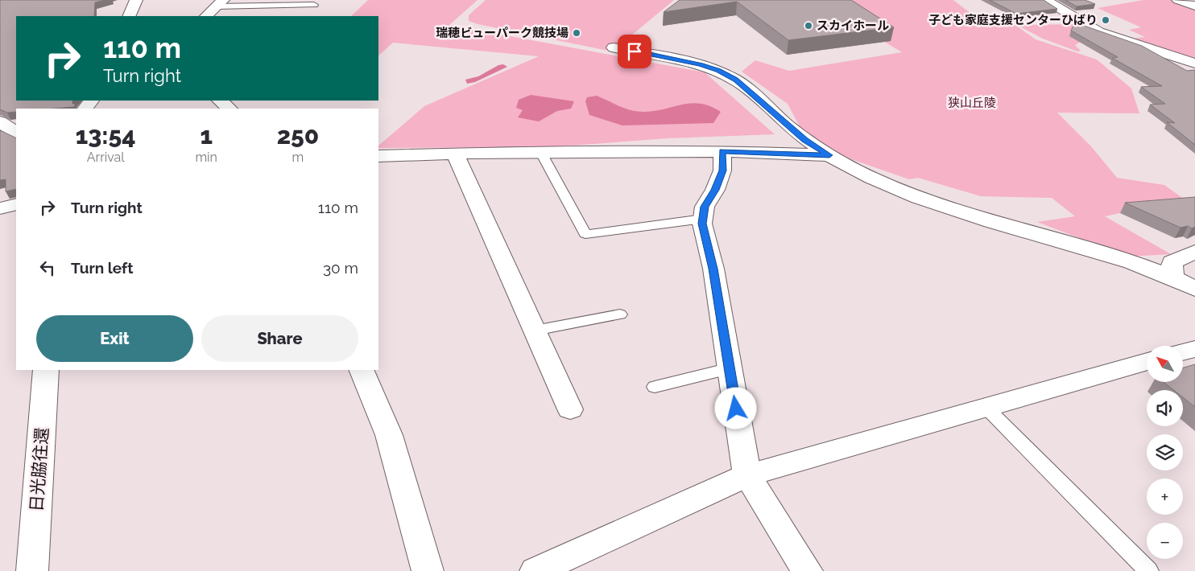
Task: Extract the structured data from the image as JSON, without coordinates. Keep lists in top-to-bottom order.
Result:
{
  "streets": {
    "street": ["日光脇往還"]
  },
  "parks": ["狭山丘陵"],
  "places": ["子ども家庭支援センターひばり", "スカイホール", "瑞穂ビューパーク競技場"],
  "north": "top left",
  "page": {
    "turn": ["110 m", "Turn right"],
    "eta": [
      "13:54",
      "Arrival",
      "1",
      "min",
      "250",
      "m"
    ],
    "list": [
      {
        "name": "Turn right",
        "value": "110 m"
      },
      {
        "name": "Turn left",
        "value": "30 m"
      }
    ],
    "buttons": ["Exit", "Share"],
    "map_buttons": ["+", "−"]
  }
}
